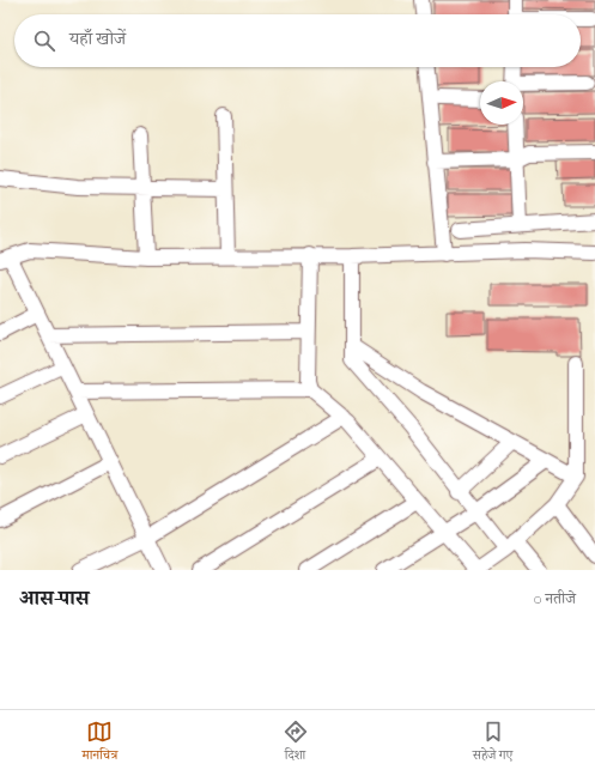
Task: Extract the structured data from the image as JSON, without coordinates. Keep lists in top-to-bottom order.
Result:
{
  "north": "right",
  "page": {
    "search": "यहाँ खोजें",
    "heading": ["आस-पास", "0 नतीजे"],
    "nav": ["मानचित्र", "दिशा", "सहेजे गए"]
  }
}
